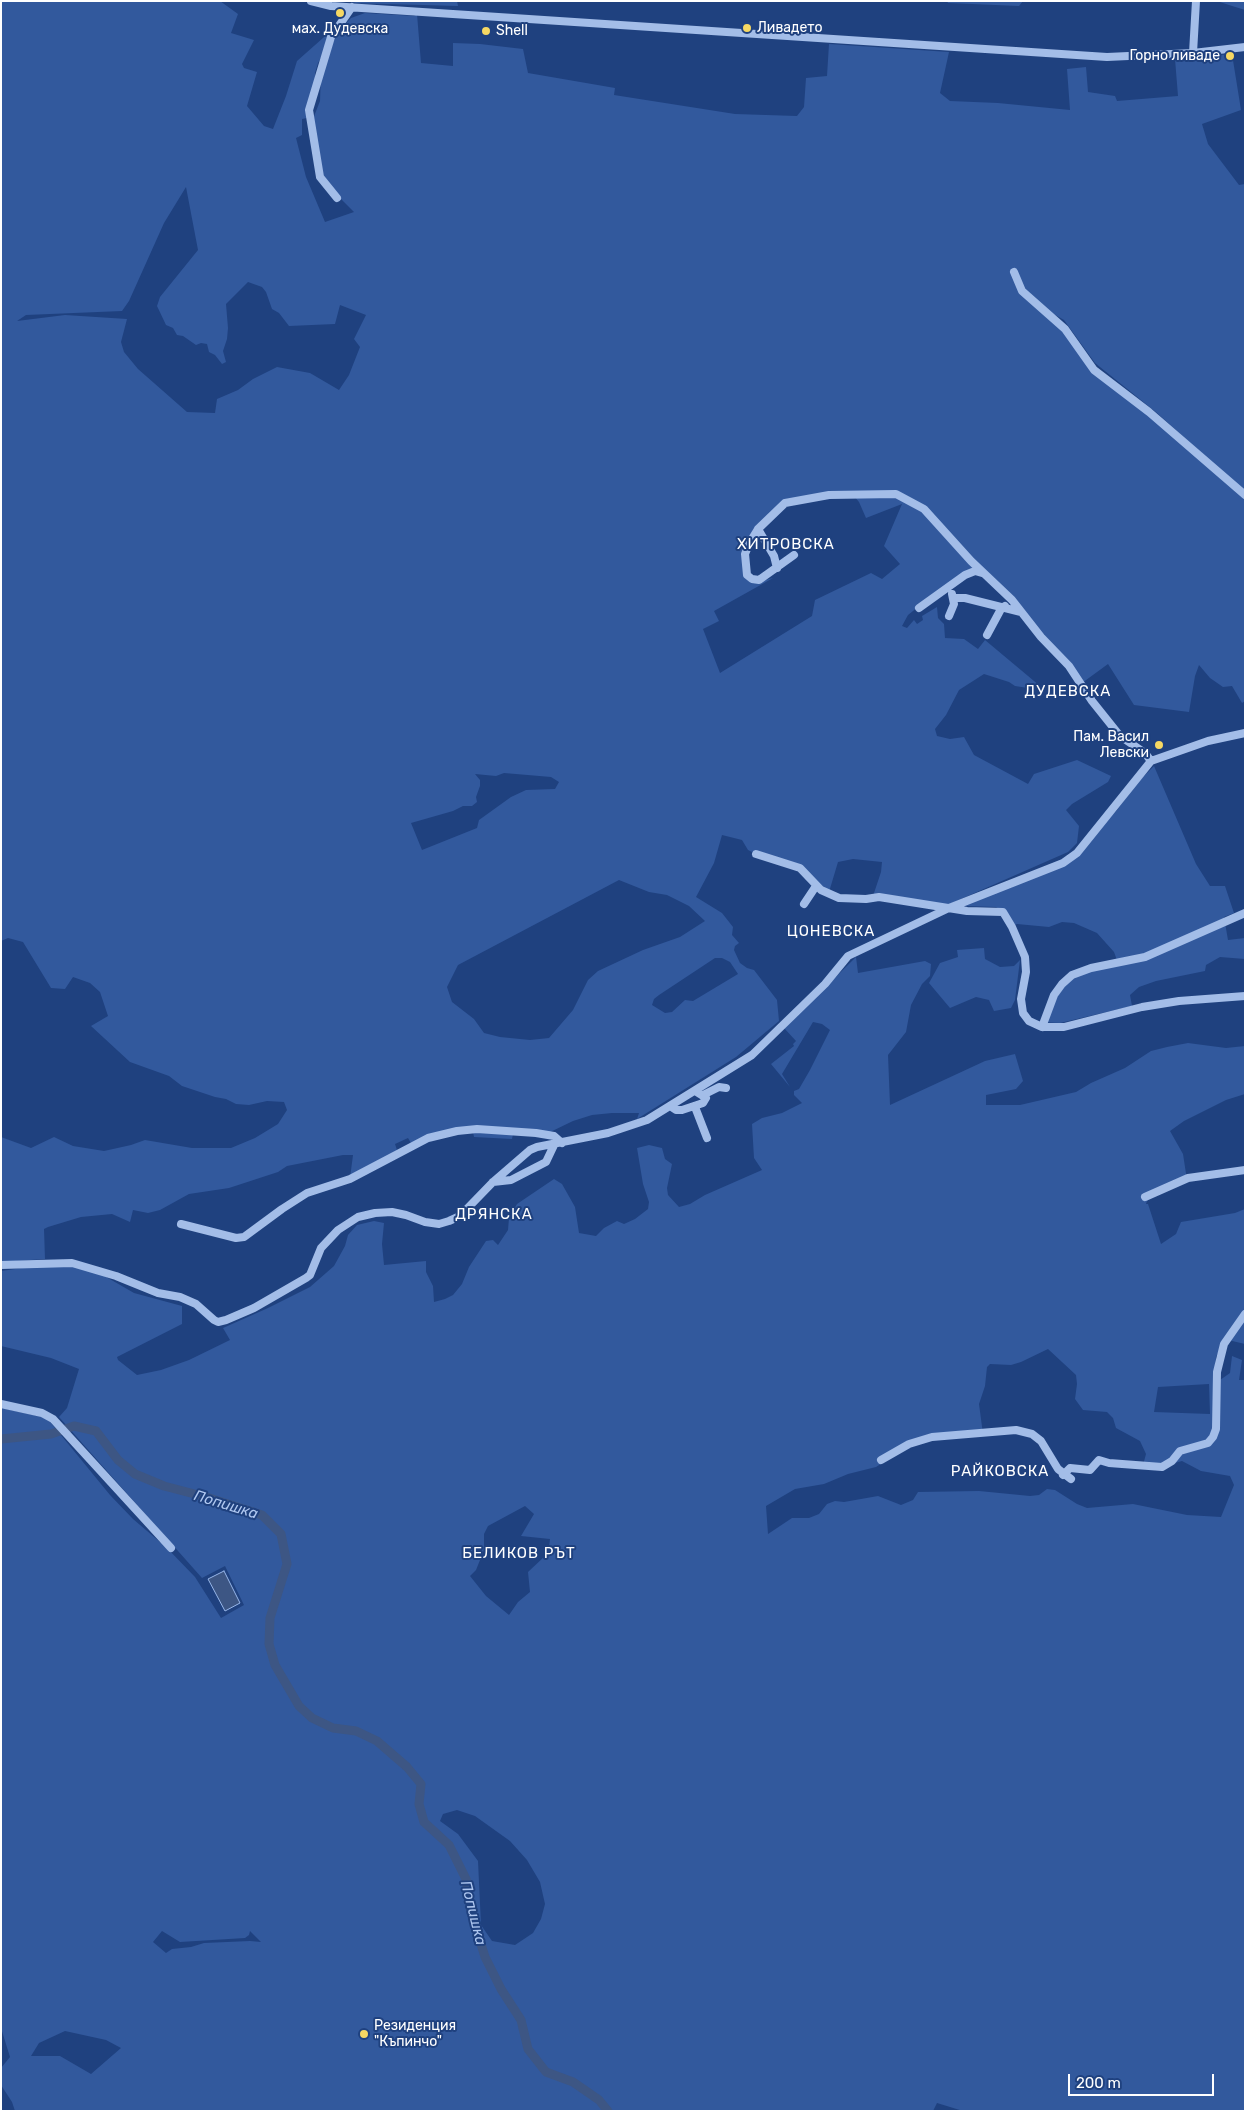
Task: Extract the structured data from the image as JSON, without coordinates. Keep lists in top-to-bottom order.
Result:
{
  "districts": [
    "ХИТРОВСКА",
    "ДУДЕВСКА",
    "ЦОНЕВСКА",
    "ДРЯНСКА",
    "РАЙКОВСКА",
    "БЕЛИКОВ РЪТ"
  ],
  "water": ["Попишка"],
  "places": [
    "мах. Дудевска",
    "Ливадето",
    "Shell",
    "Горно ливаде",
    "Пам. Васил Левски",
    "Резиденция \"Къпинчо\""
  ],
  "scale_bar": "200 m"
}
